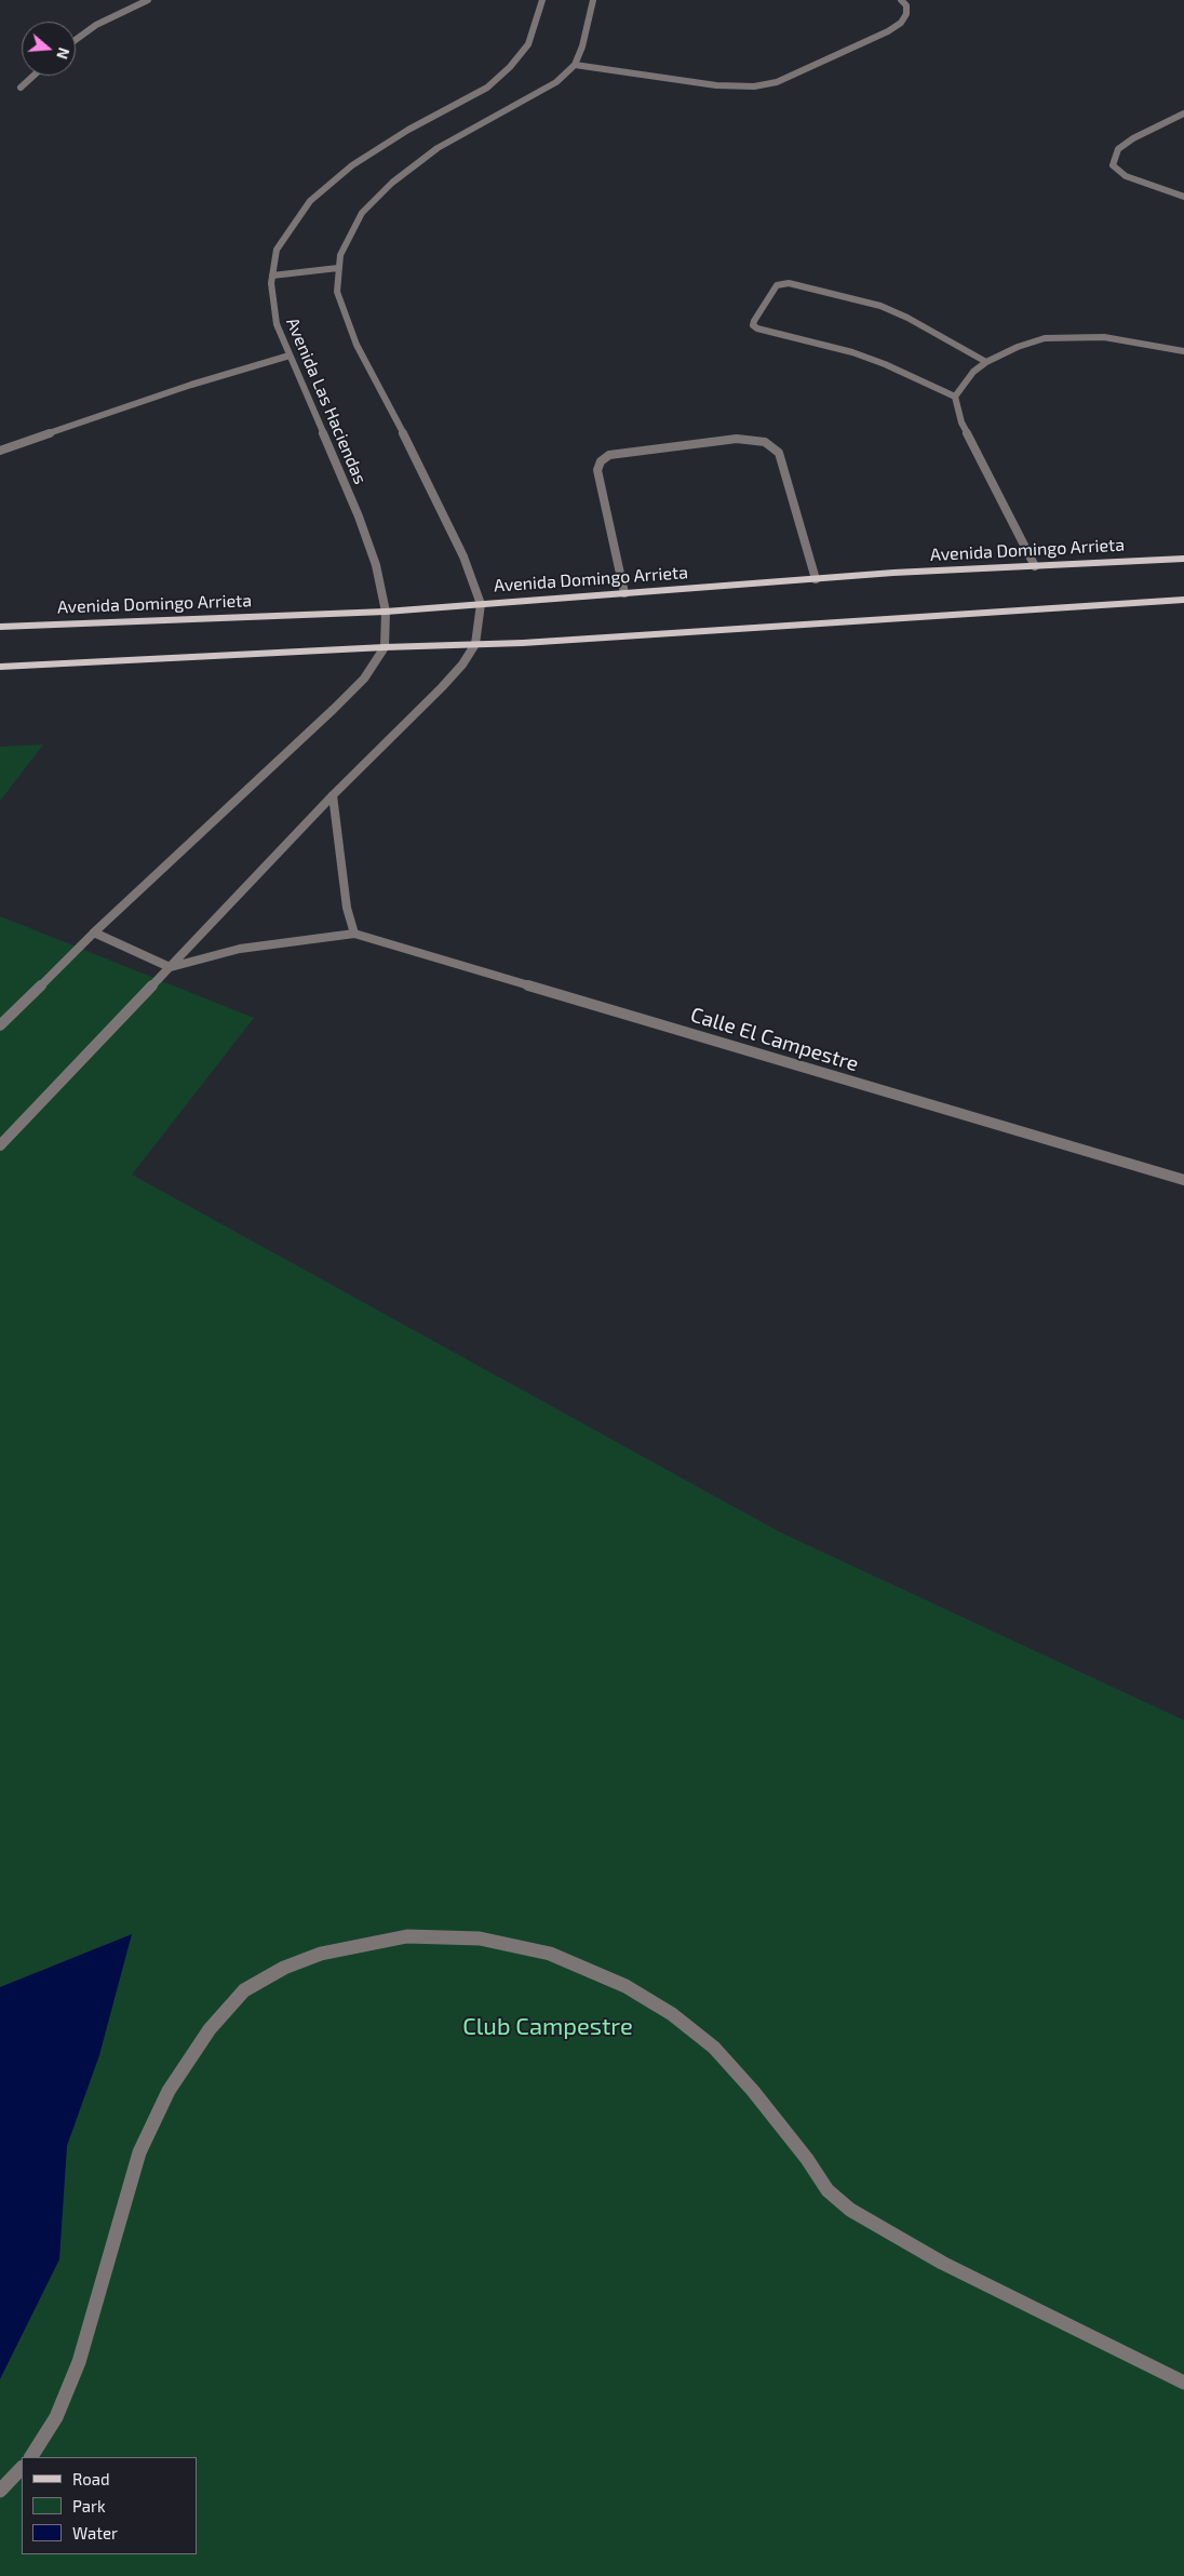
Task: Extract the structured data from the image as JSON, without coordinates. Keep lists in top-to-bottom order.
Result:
{
  "streets": {
    "main road": ["Avenida Domingo Arrieta"],
    "street": ["Avenida Las Haciendas", "Calle El Campestre"]
  },
  "crossings": [
    ["Avenida Las Haciendas", "Avenida Domingo Arrieta"]
  ],
  "parks": ["Club Campestre"],
  "legend": ["Road", "Park", "Water"],
  "north": "right"
}
